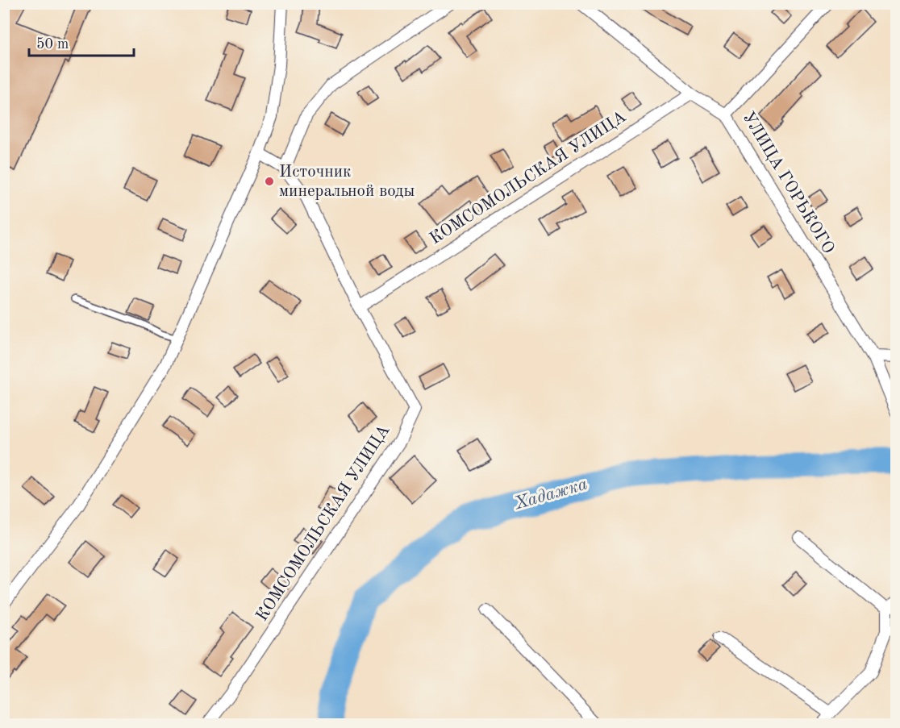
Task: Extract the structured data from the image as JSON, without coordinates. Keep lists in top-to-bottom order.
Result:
{
  "streets": {
    "street": ["КОМСОМОЛЬСКАЯ УЛИЦА", "УЛИЦА ГОРЬКОГО"]
  },
  "crossings": [
    ["КОМСОМОЛЬСКАЯ УЛИЦА", "УЛИЦА ГОРЬКОГО"]
  ],
  "water": ["Хадажка"],
  "places": ["Источник минеральной воды"],
  "scale_bar": "50 m"
}
